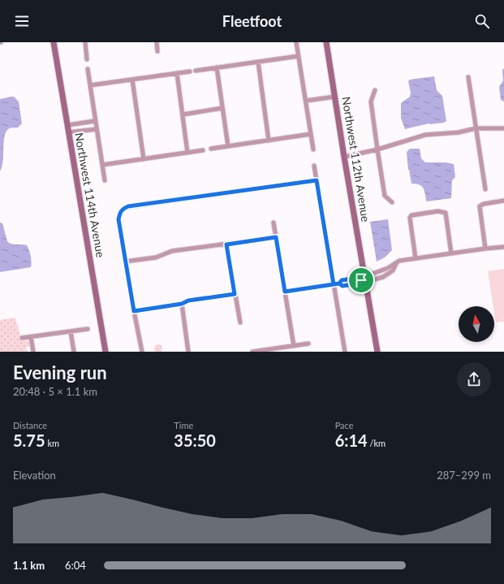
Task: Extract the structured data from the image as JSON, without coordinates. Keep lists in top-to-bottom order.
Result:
{
  "streets": {
    "street": ["Northwest 112th Avenue", "Northwest 114th Avenue"]
  },
  "north": "top",
  "page": {
    "header": "Fleetfoot",
    "heading": ["Evening run", "20:48 · 5 × 1.1 km"],
    "stats": [
      ["Distance", "5.75 km"],
      ["Time", "35:50"],
      ["Pace", "6:14 /km"]
    ],
    "chart": ["Elevation", "287–299 m"],
    "list": [
      {
        "name": "1.1 km",
        "note": "6:04"
      }
    ]
  }
}
